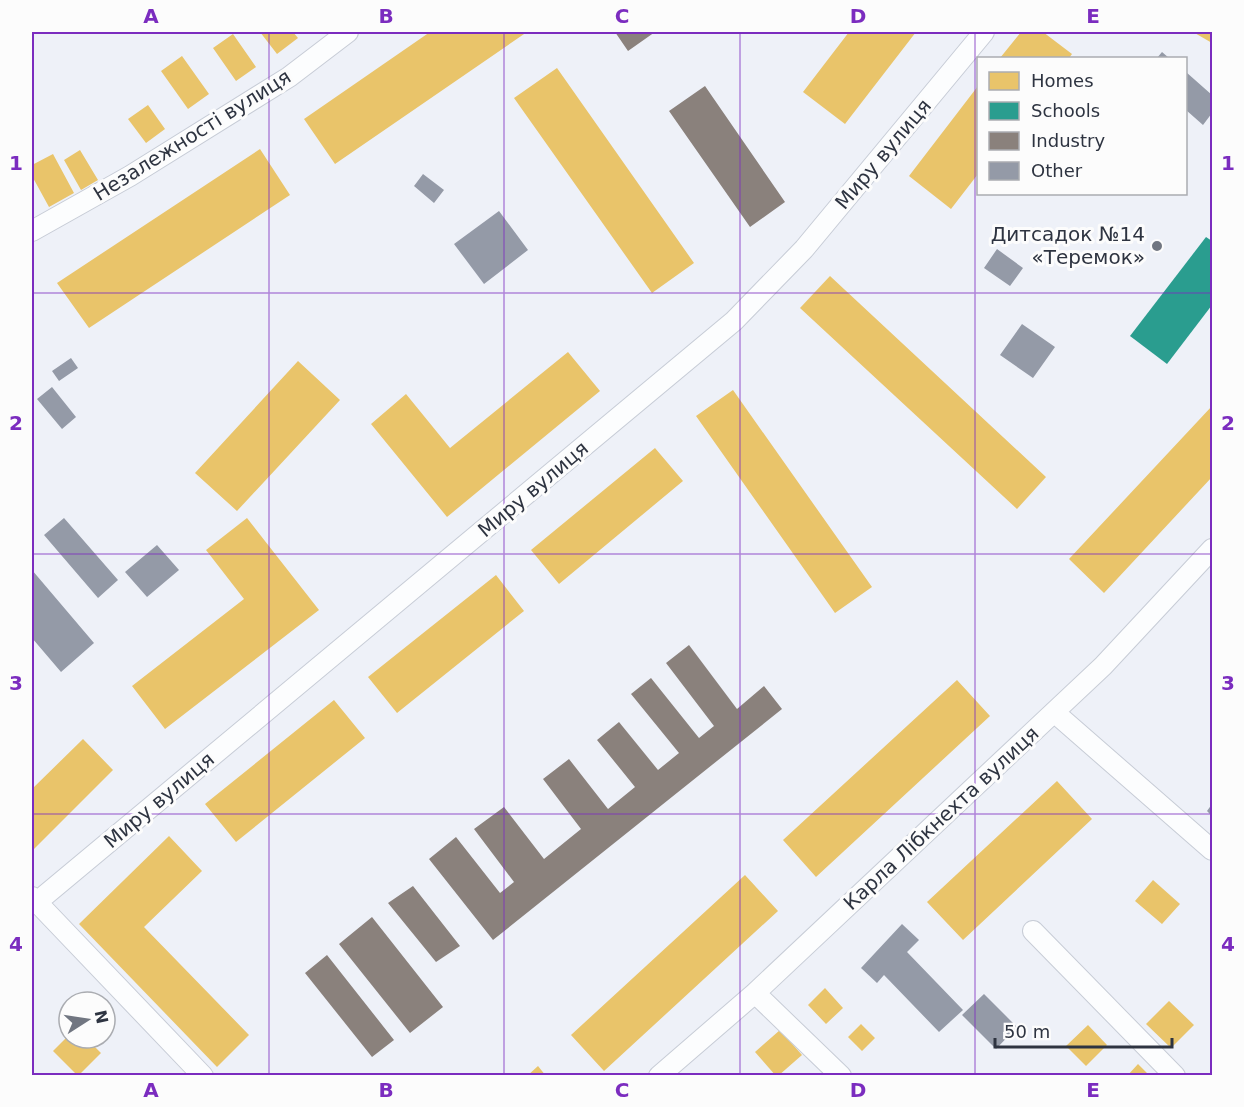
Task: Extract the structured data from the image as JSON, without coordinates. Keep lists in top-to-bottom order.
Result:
{
  "streets": {
    "street": ["Незалежності вулиця", "Миру вулиця", "Карла Лібкнехта вулиця"]
  },
  "places": ["Дитсадок №14 «Теремок»"],
  "legend": [
    "Homes",
    "Schools",
    "Industry",
    "Other"
  ],
  "scale_bar": "50 m",
  "north": "right",
  "grid": {
    "columns": [
      "A",
      "B",
      "C",
      "D",
      "E"
    ],
    "rows": [
      "1",
      "2",
      "3",
      "4"
    ]
  }
}
